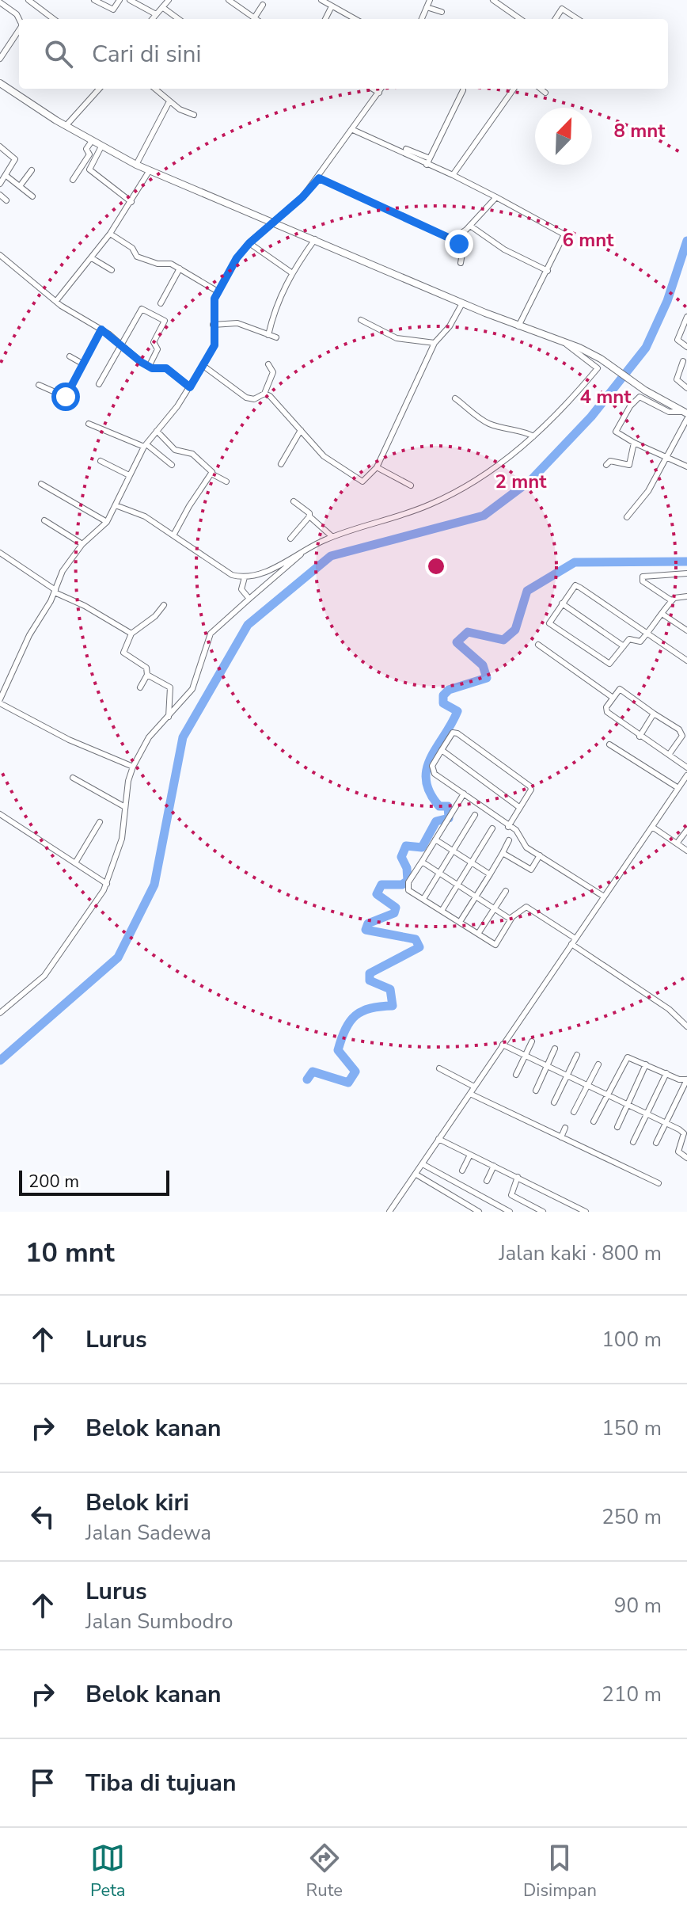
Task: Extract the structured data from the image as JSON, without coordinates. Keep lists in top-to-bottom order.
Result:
{
  "scale_bar": "200 m",
  "north": "top right",
  "page": {
    "search": "Cari di sini",
    "scale": "200 m",
    "heading": ["10 mnt", "Jalan kaki · 800 m"],
    "list": [
      ["Lurus", "100 m"],
      ["Belok kanan", "150 m"],
      ["Belok kiri", "Jalan Sadewa", "250 m"],
      ["Lurus", "Jalan Sumbodro", "90 m"],
      ["Belok kanan", "210 m"],
      "Tiba di tujuan"
    ],
    "nav": ["Peta", "Rute", "Disimpan"]
  },
  "rings": [
    "8 mnt",
    "6 mnt",
    "4 mnt",
    "2 mnt"
  ]
}
